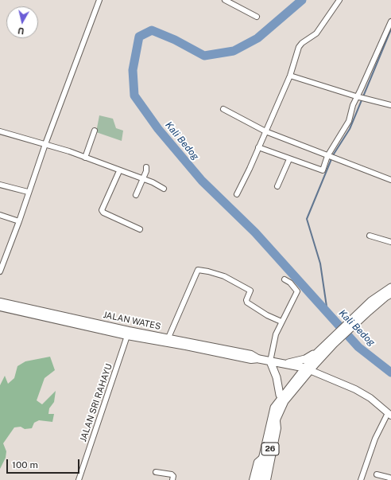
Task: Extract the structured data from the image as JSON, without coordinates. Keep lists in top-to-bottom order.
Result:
{
  "streets": {
    "highway": ["JALAN WATES", "26"],
    "street": ["JALAN SRI RAHAYU"]
  },
  "crossings": [
    ["JALAN WATES", "JALAN SRI RAHAYU"],
    ["JALAN WATES", "26"]
  ],
  "water": ["Kali Bedog"],
  "scale_bar": "100 m",
  "north": "bottom"
}
